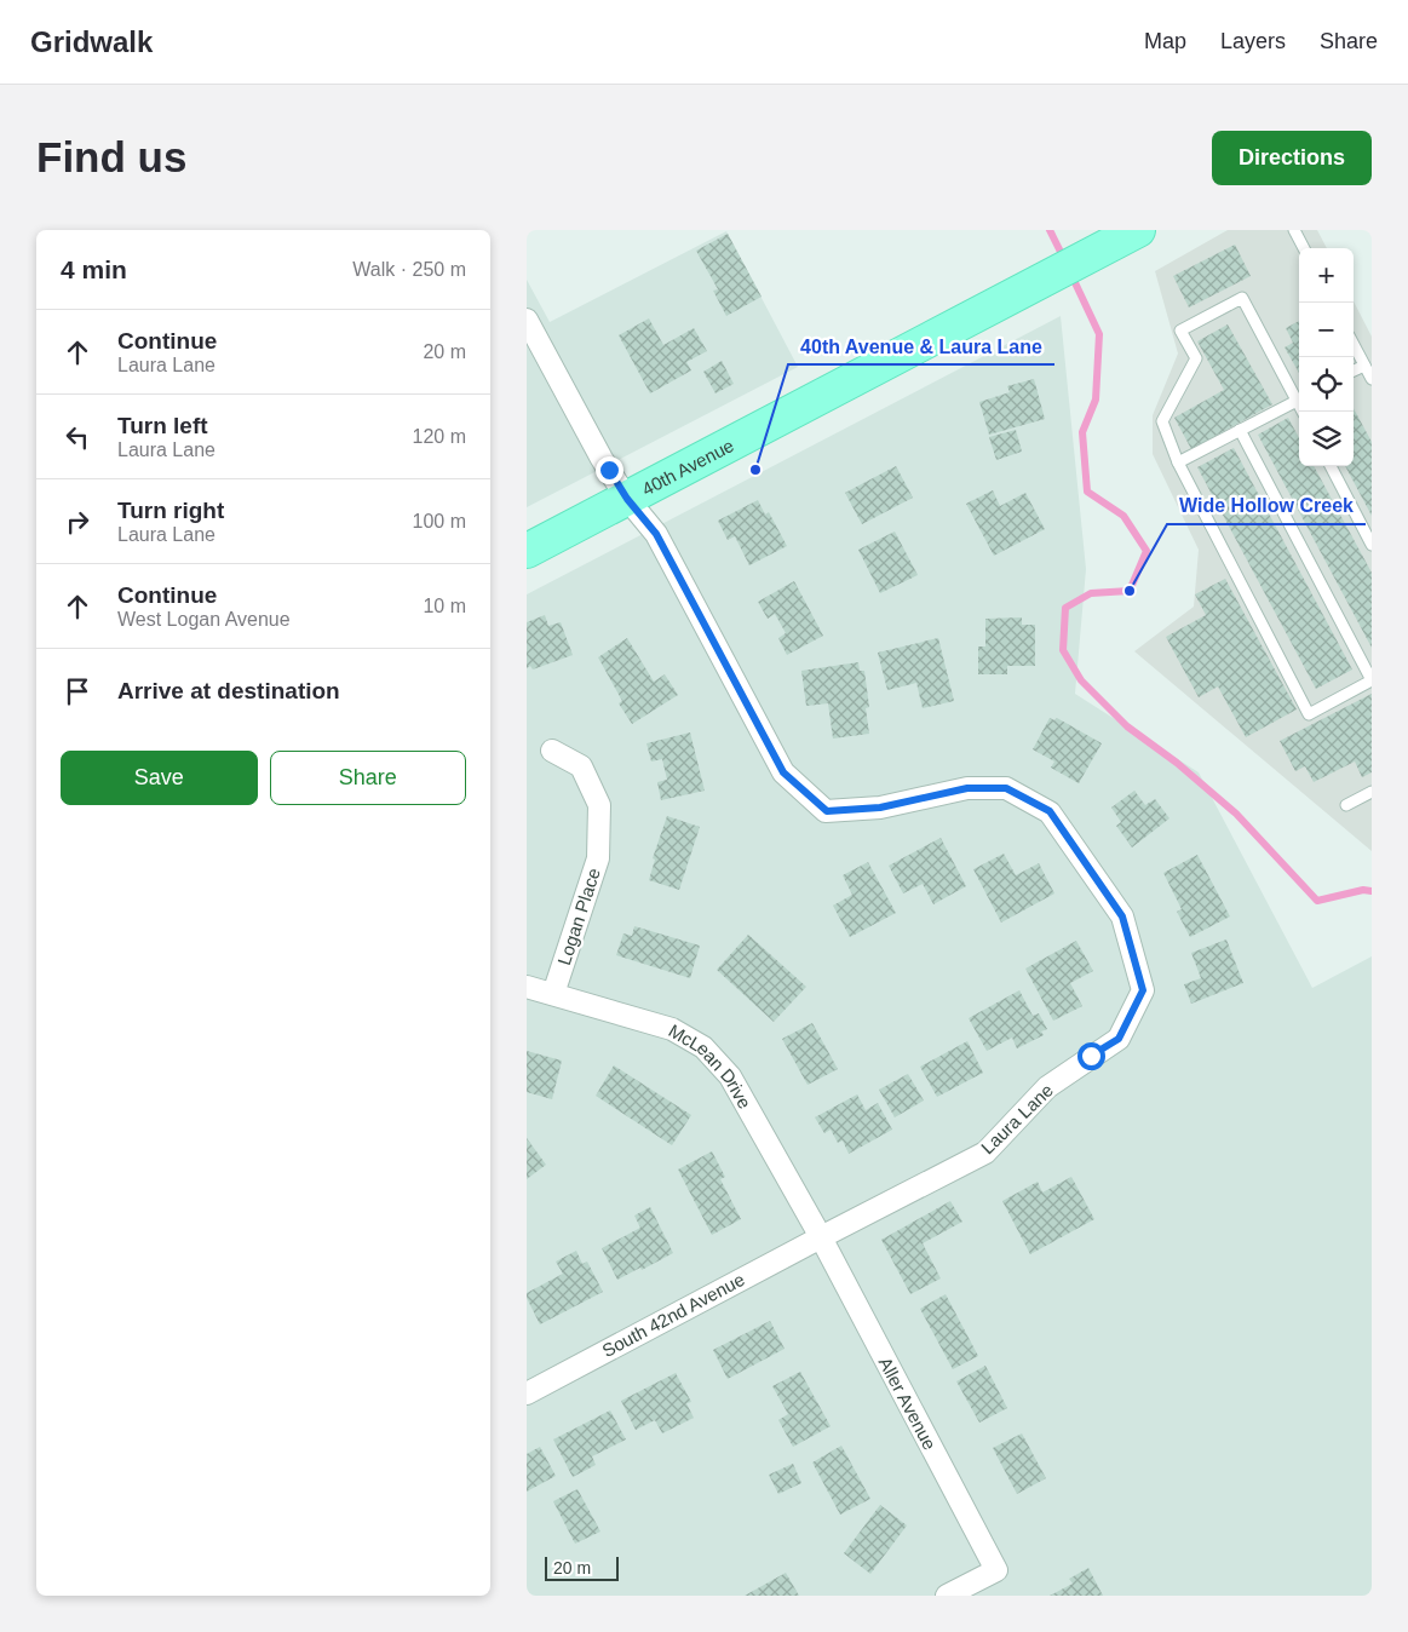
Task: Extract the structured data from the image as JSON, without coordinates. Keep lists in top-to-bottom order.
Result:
{
  "streets": {
    "main road": ["40th Avenue"],
    "street": [
      "Logan Place",
      "McLean Drive",
      "Laura Lane",
      "South 42nd Avenue",
      "Aller Avenue"
    ]
  },
  "crossings": [
    ["40th Avenue", "Laura Lane"],
    ["Logan Place", "McLean Drive"],
    ["McLean Drive", "Laura Lane"],
    ["McLean Drive", "South 42nd Avenue"],
    ["McLean Drive", "Aller Avenue"],
    ["Laura Lane", "South 42nd Avenue"],
    ["Laura Lane", "Aller Avenue"],
    ["South 42nd Avenue", "Aller Avenue"]
  ],
  "places": ["40th Avenue & Laura Lane", "Wide Hollow Creek"],
  "scale_bar": "20 m",
  "page": {
    "header": "Gridwalk",
    "nav": ["Map", "Layers", "Share"],
    "buttons": [
      "Directions",
      ["Save", "Share"]
    ],
    "title": "Find us",
    "heading": ["4 min", "Walk · 250 m"],
    "map_buttons": ["+", "−"],
    "list": [
      ["Continue", "Laura Lane", "20 m"],
      ["Turn left", "Laura Lane", "120 m"],
      ["Turn right", "Laura Lane", "100 m"],
      ["Continue", "West Logan Avenue", "10 m"],
      "Arrive at destination"
    ],
    "scale": "20 m"
  }
}
